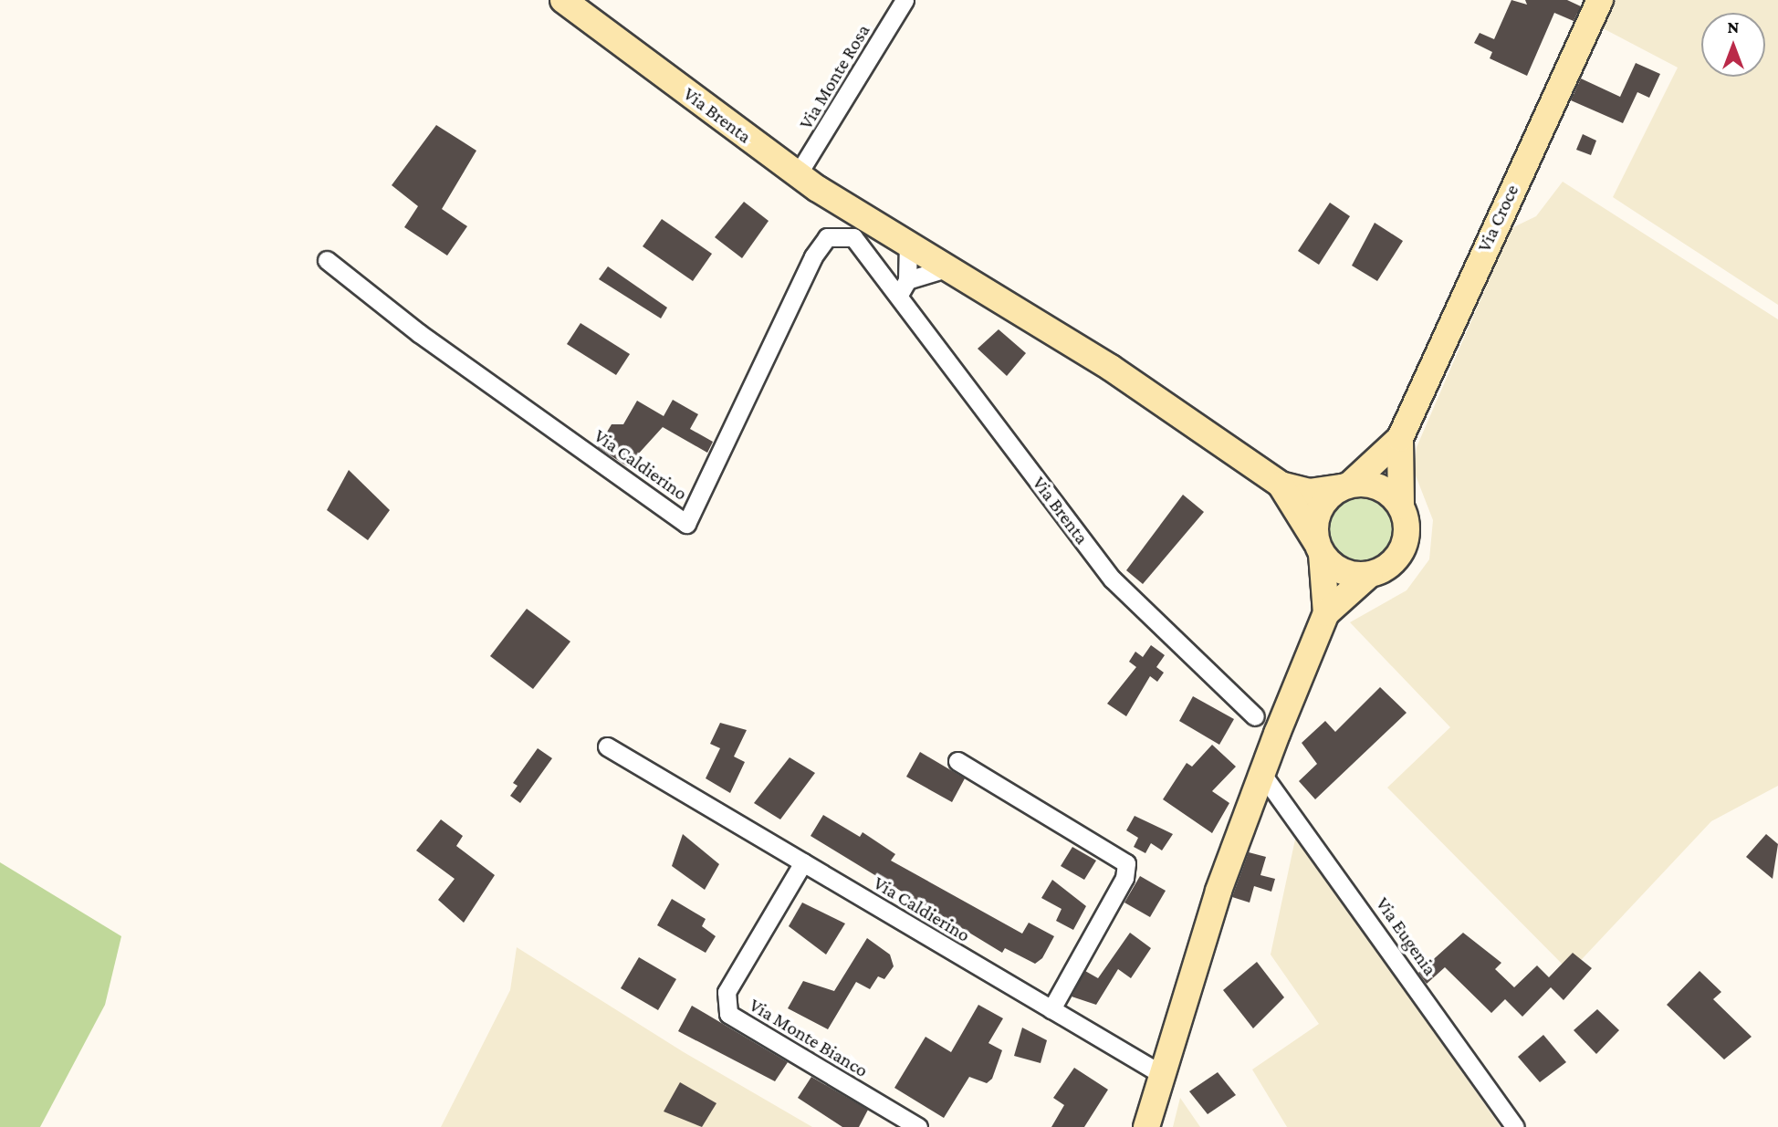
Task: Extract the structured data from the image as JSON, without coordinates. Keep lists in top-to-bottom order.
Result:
{
  "streets": {
    "main road": ["Via Brenta", "Via Croce"],
    "street": [
      "Via Monte Rosa",
      "Via Caldierino",
      "Via Eugenia",
      "Via Monte Bianco"
    ]
  },
  "crossings": [
    ["Via Monte Rosa", "Via Brenta"],
    ["Via Brenta", "Via Croce"],
    ["Via Brenta", "Via Caldierino"],
    ["Via Caldierino", "Via Monte Bianco"]
  ],
  "north": "top"
}
